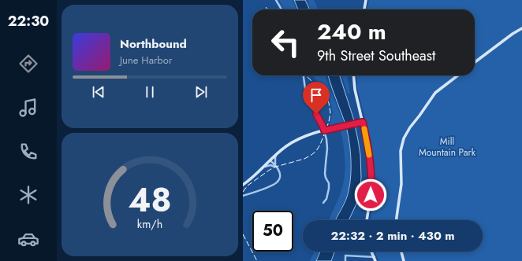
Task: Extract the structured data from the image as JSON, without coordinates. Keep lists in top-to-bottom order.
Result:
{
  "parks": ["Mill Mountain Park"],
  "page": {
    "tabs": "22:30",
    "turn": ["240 m", "9th Street Southeast"],
    "song": ["Northbound", "June Harbor"],
    "limit": "50",
    "trip": "22:32 · 2 min · 430 m",
    "gauge": ["48", "km/h"]
  }
}
